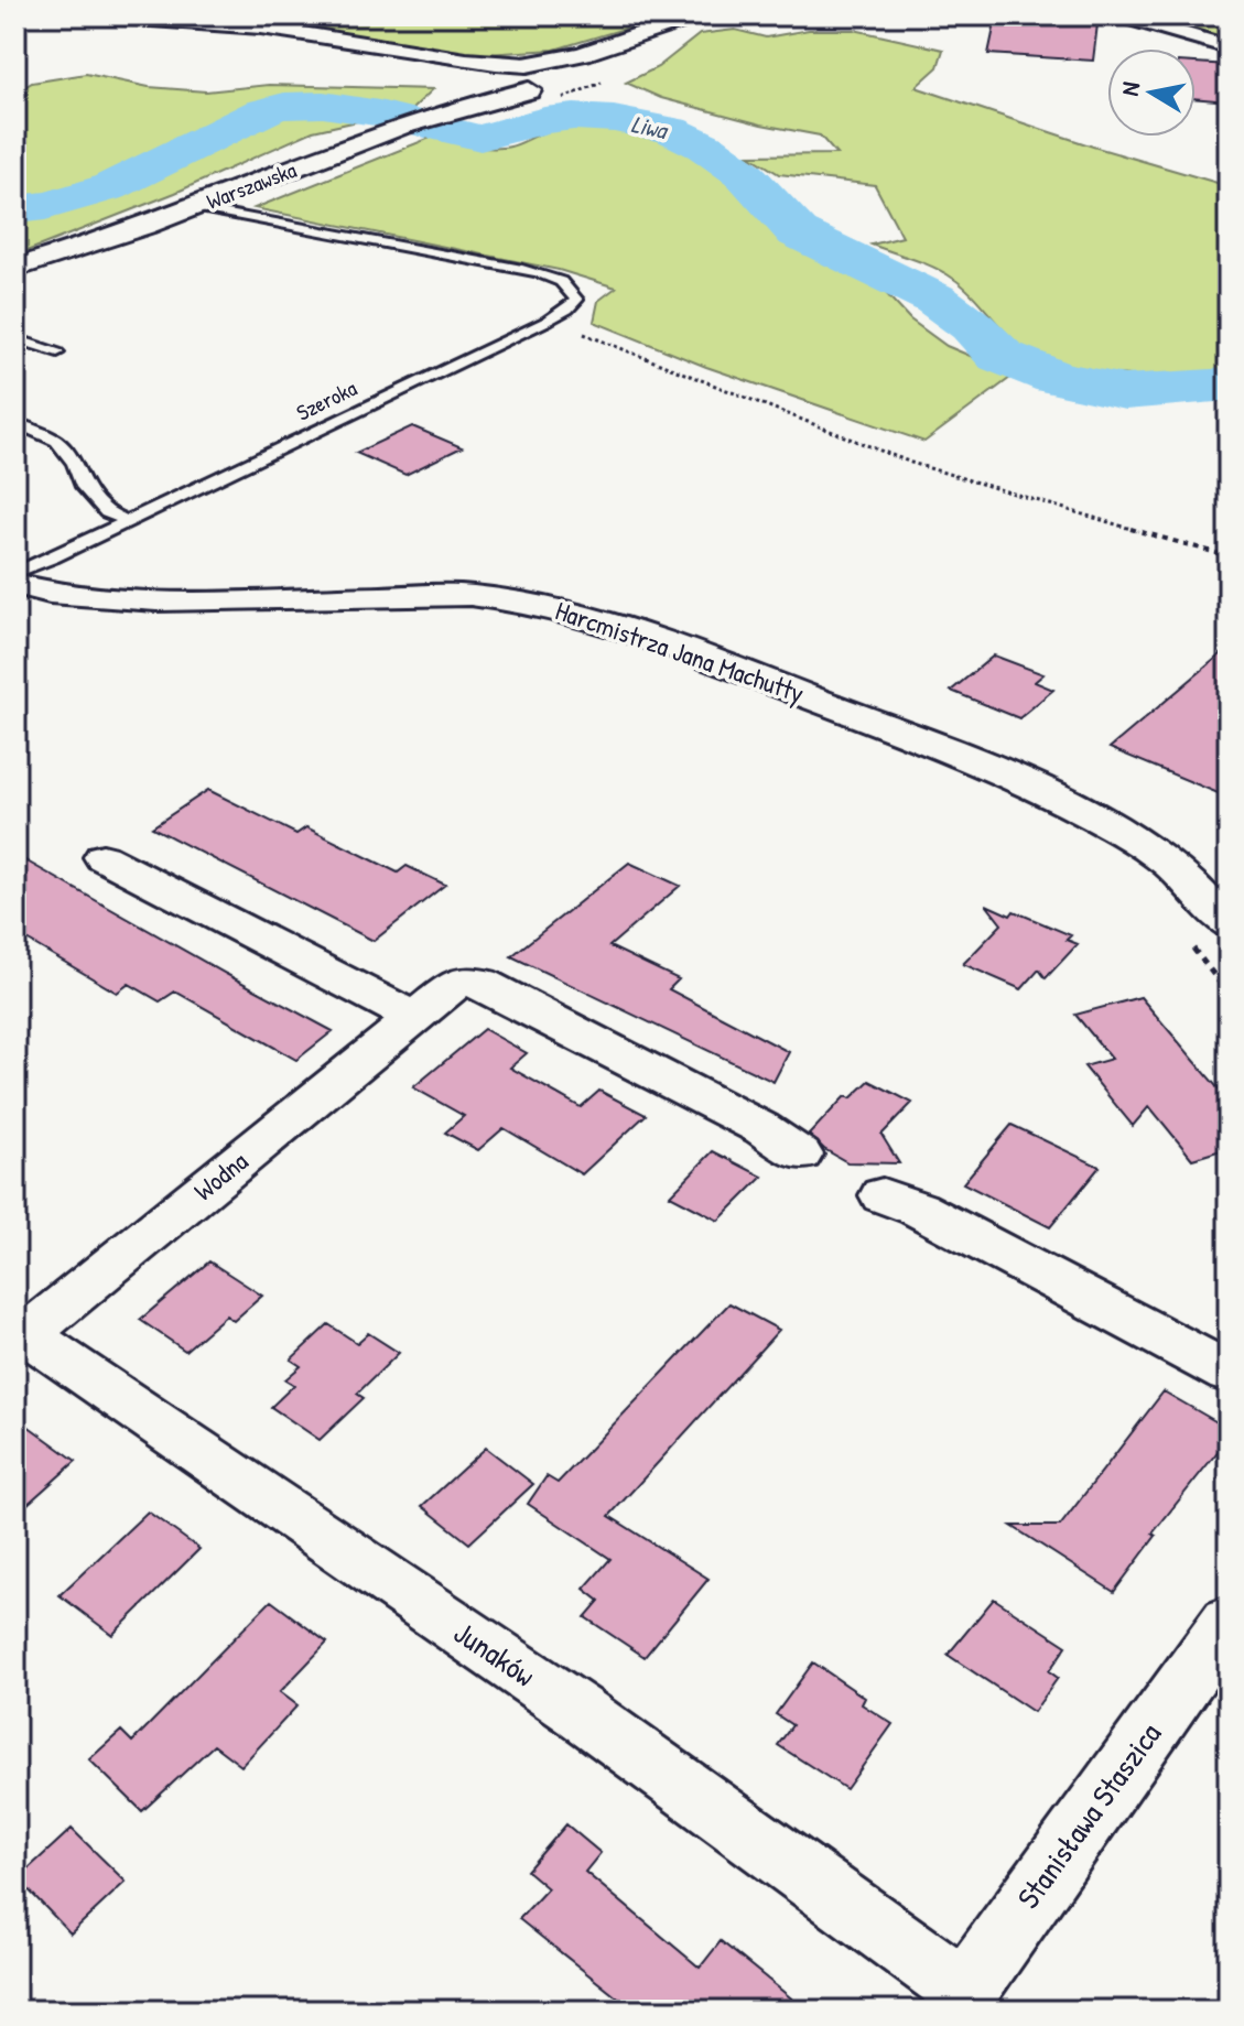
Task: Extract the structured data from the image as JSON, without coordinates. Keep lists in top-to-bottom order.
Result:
{
  "streets": {
    "main road": ["Warszawska"],
    "street": [
      "Harcmistrza Jana Machutty",
      "Wodna",
      "Junaków",
      "Stanisława Staszica"
    ],
    "lane": ["Szeroka"]
  },
  "crossings": [
    ["Wodna", "Junaków"],
    ["Junaków", "Stanisława Staszica"]
  ],
  "water": ["Liwa"],
  "north": "left"
}
